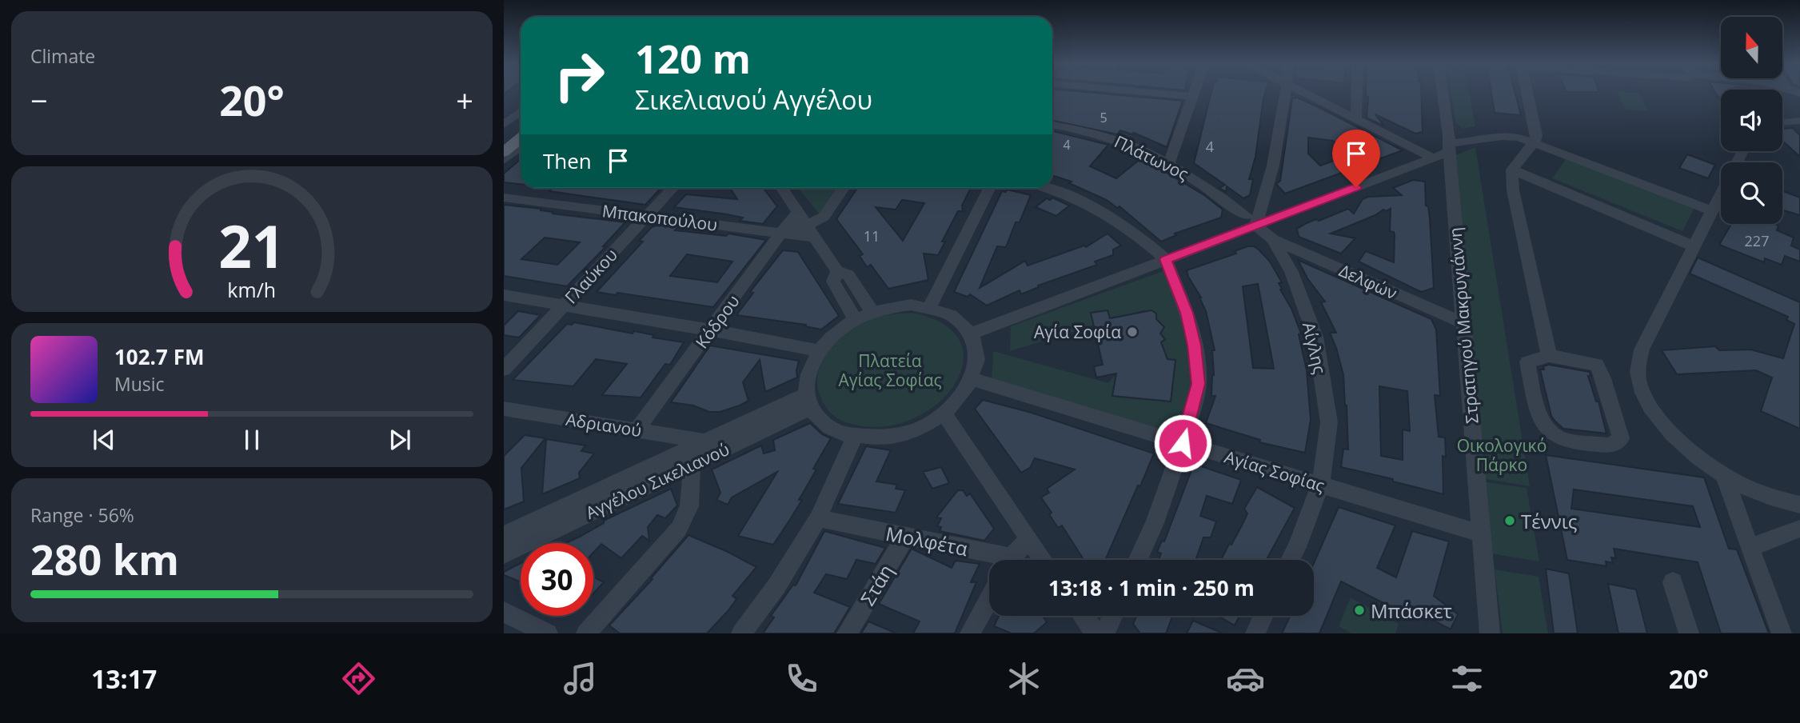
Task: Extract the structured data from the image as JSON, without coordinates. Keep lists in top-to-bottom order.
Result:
{
  "streets": {
    "street": [
      "Πλάτωνος",
      "Μπακοπούλου",
      "Γλαύκου",
      "Δελφών",
      "Κόδρου",
      "Στρατηγού Μακρυγιάννη",
      "Αίγλης",
      "Αδριανού",
      "Αγίας Σοφίας",
      "Αγγέλου Σικελιανού",
      "Μολφέτα",
      "Στάη"
    ]
  },
  "crossings": [
    ["Πλάτωνος", "Αίγλης"],
    ["Μπακοπούλου", "Γλαύκου"],
    ["Μπακοπούλου", "Κόδρου"],
    ["Δελφών", "Στρατηγού Μακρυγιάννη"],
    ["Δελφών", "Αίγλης"],
    ["Κόδρου", "Αδριανού"],
    ["Στρατηγού Μακρυγιάννη", "Αγίας Σοφίας"],
    ["Αίγλης", "Αγίας Σοφίας"],
    ["Αδριανού", "Αγγέλου Σικελιανού"],
    ["Αγίας Σοφίας", "Αγγέλου Σικελιανού"],
    ["Μολφέτα", "Στάη"]
  ],
  "parks": ["Πλατεία Αγίας Σοφίας", "Οικολογικό Πάρκο"],
  "places": ["Αγία Σοφία", "Τέννις", "Μπάσκετ"],
  "house_numbers": [
    "5",
    "4",
    "4",
    "11",
    "227"
  ],
  "north": "top",
  "page": {
    "tile": [
      "Climate",
      ["Range · 56%", "280 km"]
    ],
    "turn": ["120 m", "Σικελιανού Αγγέλου"],
    "heat": ["−", "20°", "+"],
    "then": "Then",
    "song": ["102.7 FM", "Music"],
    "limit": "30",
    "trip": "13:18 · 1 min · 250 m",
    "tabs": ["13:17", "20°"],
    "gauge": ["21", "km/h"]
  }
}
